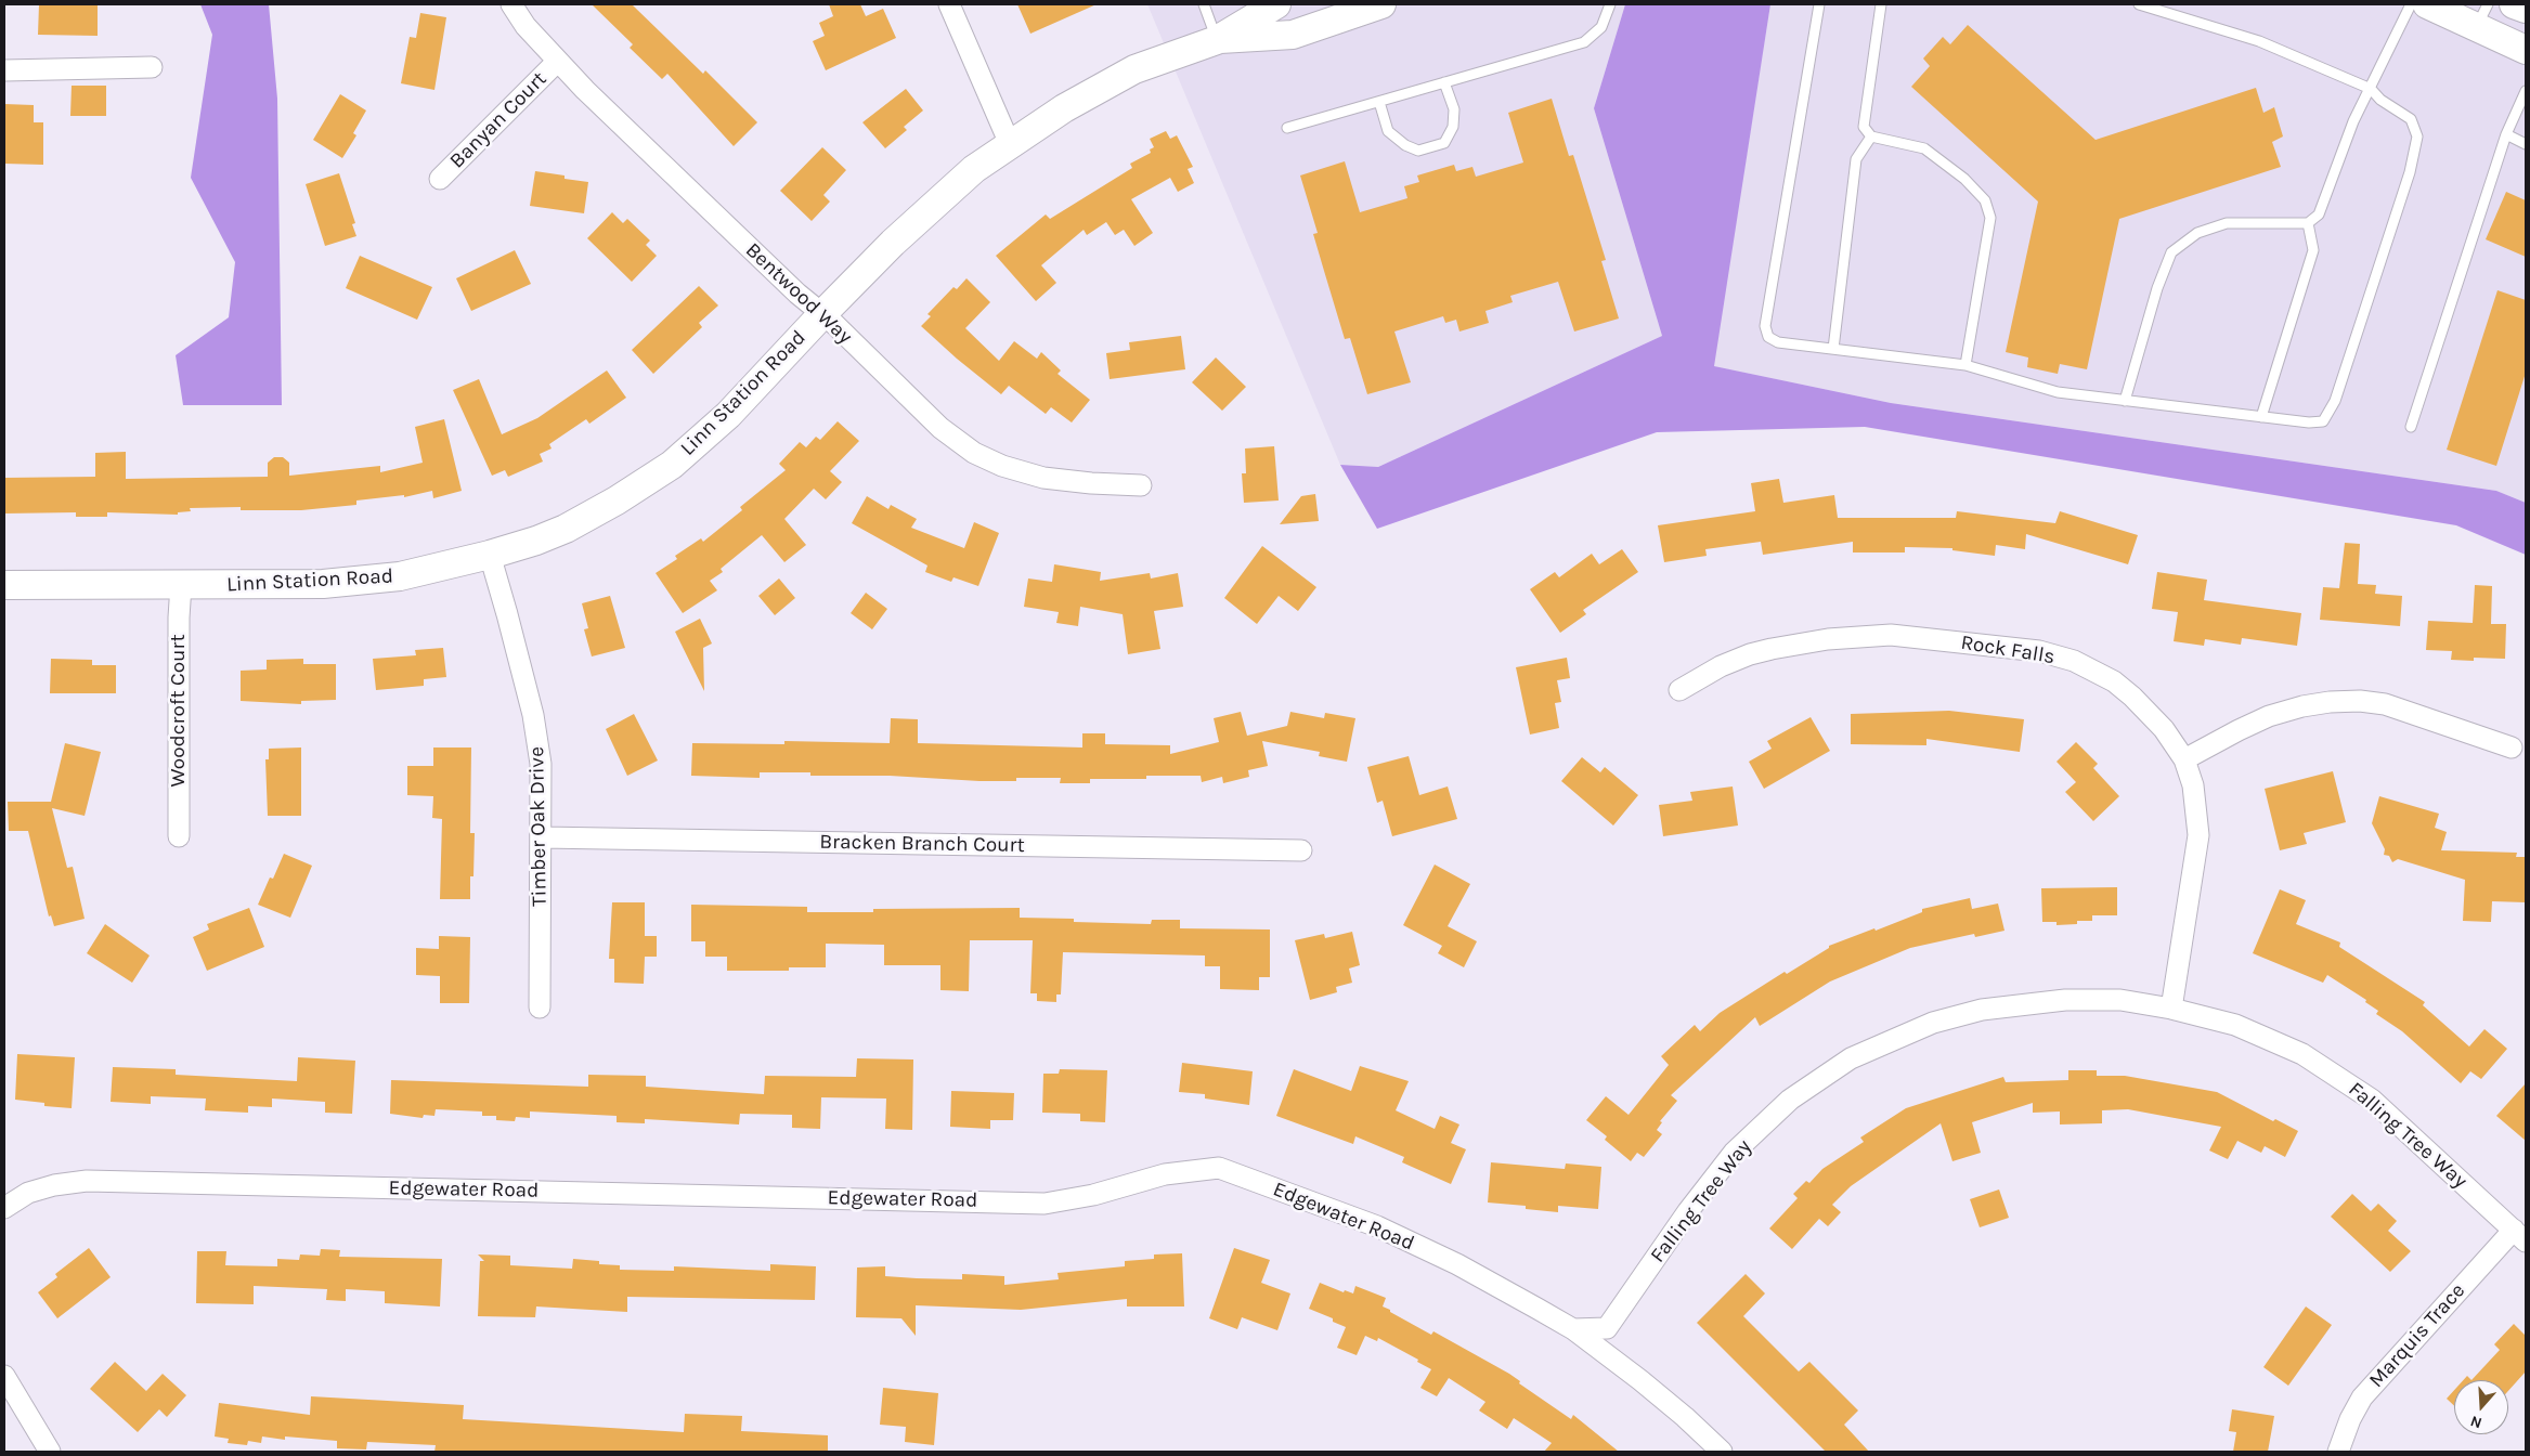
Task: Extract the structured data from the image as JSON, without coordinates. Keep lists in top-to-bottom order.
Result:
{
  "streets": {
    "street": [
      "Banyan Court",
      "Bentwood Way",
      "Linn Station Road",
      "Rock Falls",
      "Woodcroft Court",
      "Timber Oak Drive",
      "Bracken Branch Court",
      "Falling Tree Way",
      "Edgewater Road",
      "Marquis Trace"
    ]
  },
  "crossings": [
    ["Banyan Court", "Bentwood Way"],
    ["Bentwood Way", "Linn Station Road"],
    ["Linn Station Road", "Woodcroft Court"],
    ["Linn Station Road", "Timber Oak Drive"],
    ["Rock Falls", "Falling Tree Way"],
    ["Timber Oak Drive", "Bracken Branch Court"],
    ["Falling Tree Way", "Edgewater Road"],
    ["Falling Tree Way", "Marquis Trace"]
  ],
  "north": "bottom"
}
